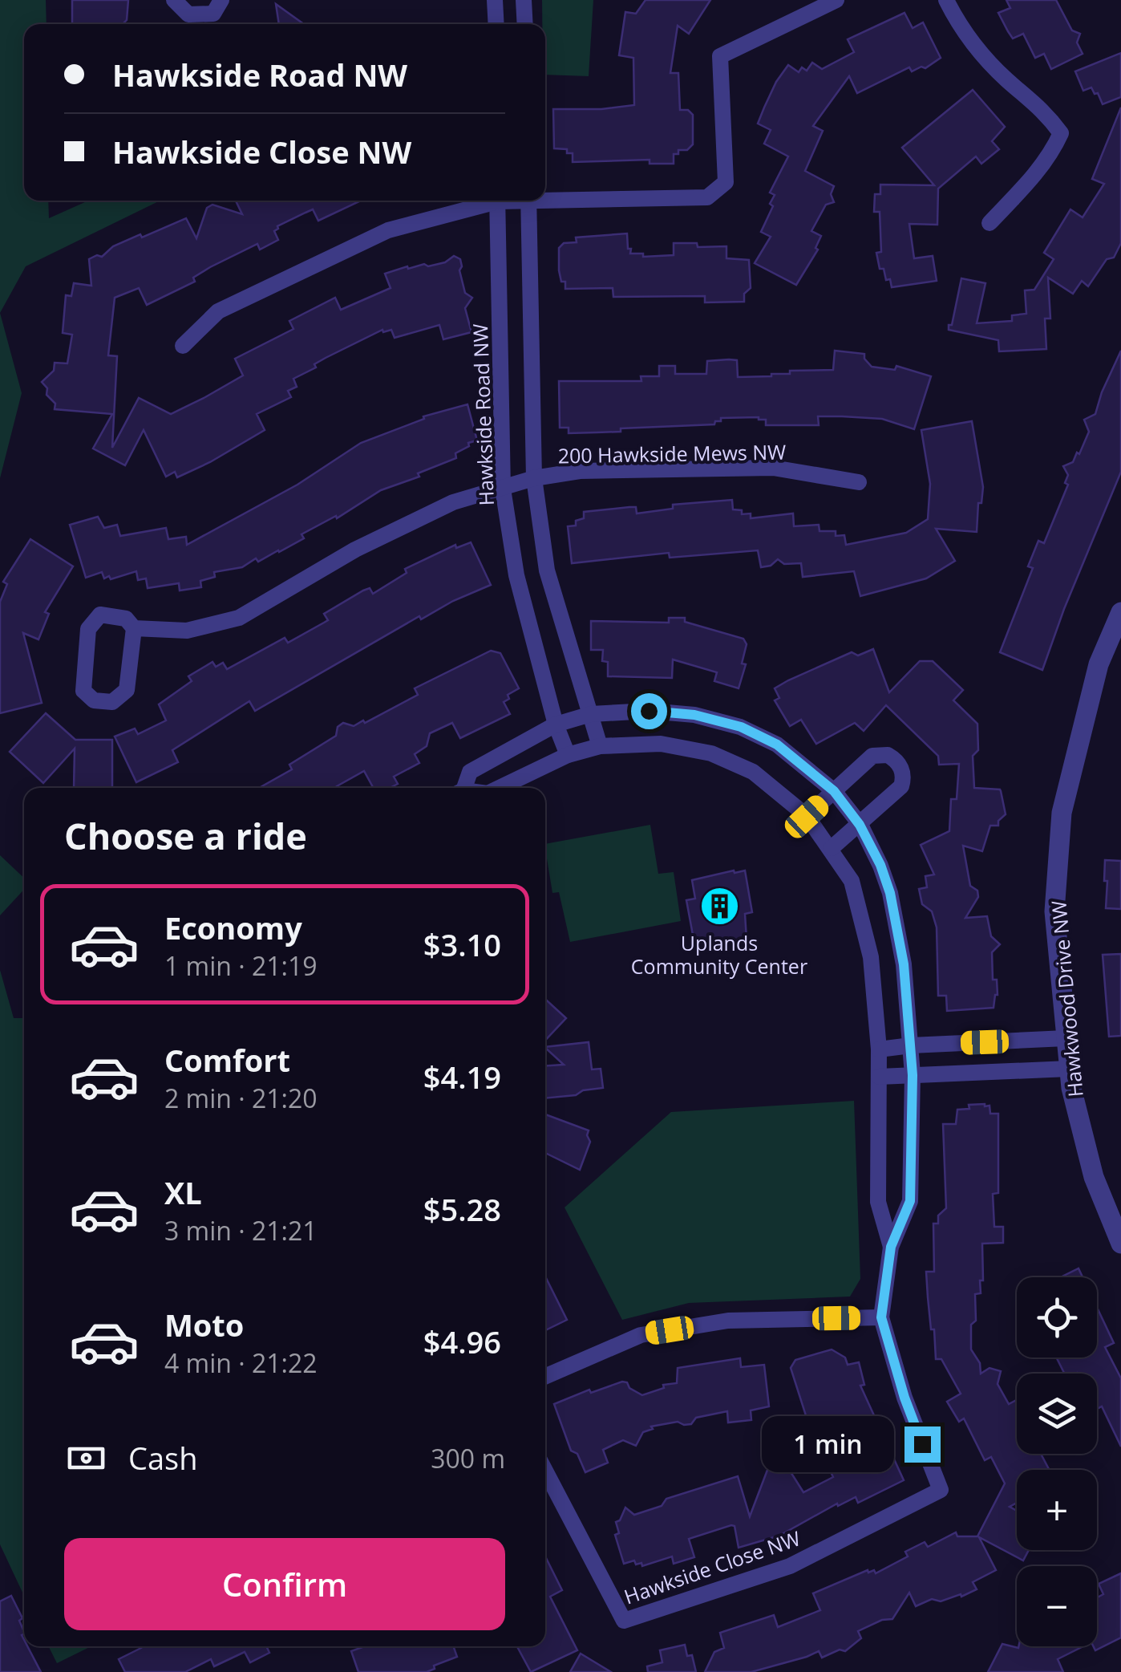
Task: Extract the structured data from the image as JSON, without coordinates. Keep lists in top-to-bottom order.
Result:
{
  "streets": {
    "street": [
      "Hawkside Road NW",
      "200 Hawkside Mews NW",
      "Hawkwood Drive NW",
      "Hawkside Close NW"
    ]
  },
  "crossings": [
    ["Hawkside Road NW", "200 Hawkside Mews NW"]
  ],
  "places": {
    "building": ["Uplands Community Center"]
  },
  "page": {
    "banner": ["Hawkside Road NW", "Hawkside Close NW"],
    "heading": "Choose a ride",
    "list": [
      {
        "name": "Economy",
        "note": "1 min · 21:19",
        "value": "$3.10"
      },
      {
        "name": "Comfort",
        "note": "2 min · 21:20",
        "value": "$4.19"
      },
      {
        "name": "XL",
        "note": "3 min · 21:21",
        "value": "$5.28"
      },
      {
        "name": "Moto",
        "note": "4 min · 21:22",
        "value": "$4.96"
      }
    ],
    "map_buttons": ["+", "−"],
    "pay": ["Cash", "300 m"],
    "bubble": "1 min",
    "buttons": "Confirm"
  }
}
